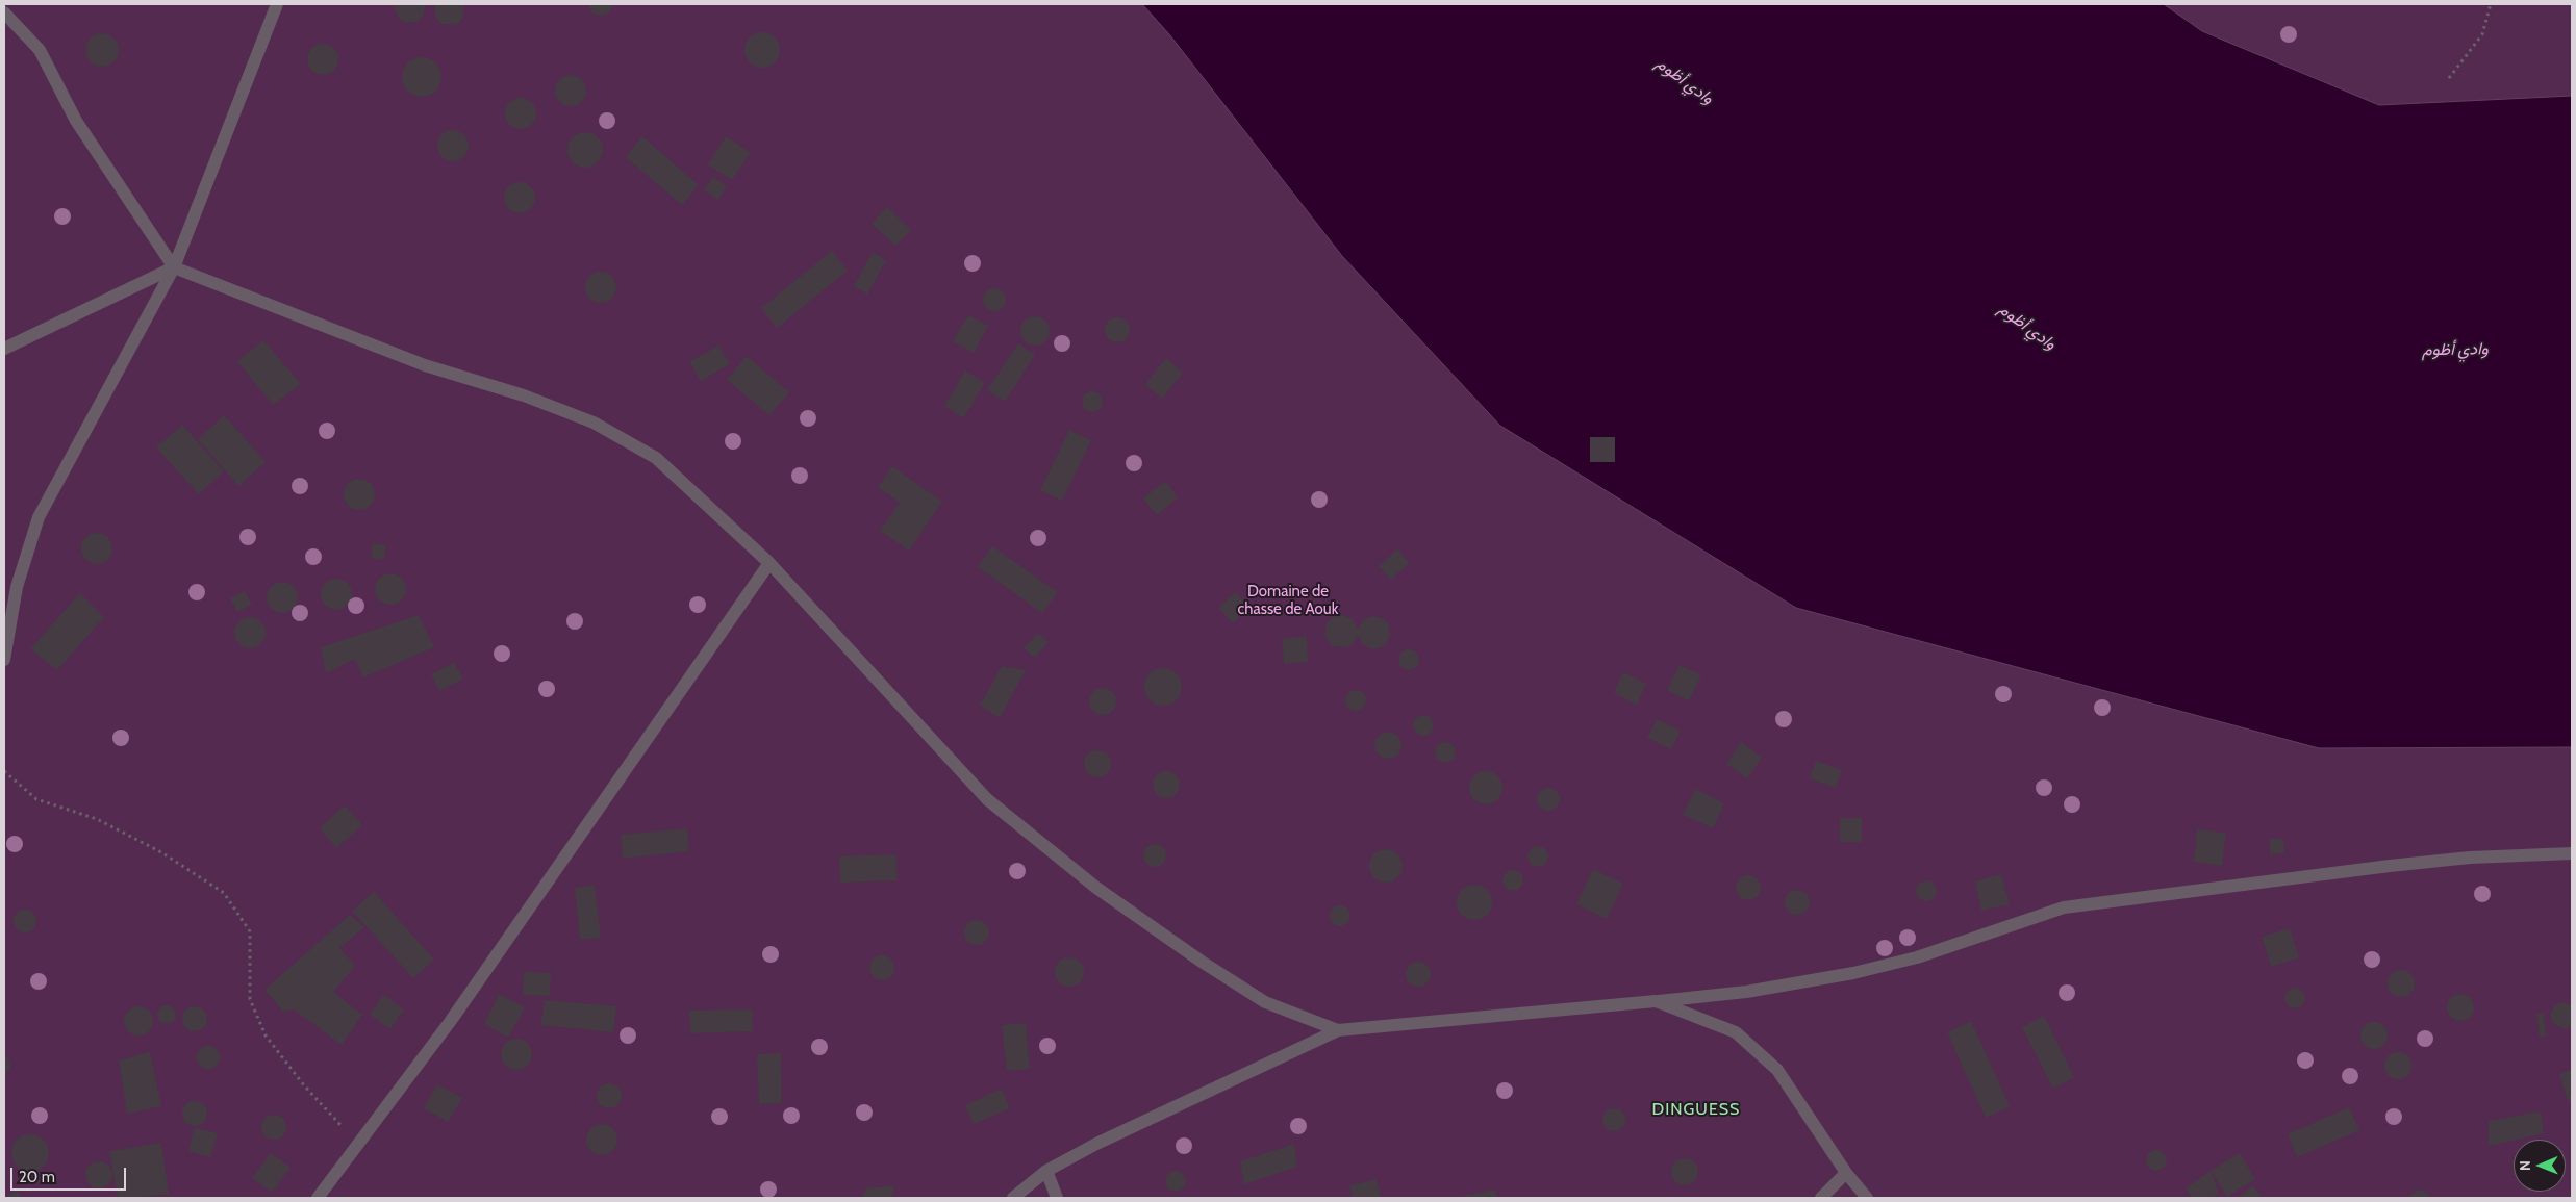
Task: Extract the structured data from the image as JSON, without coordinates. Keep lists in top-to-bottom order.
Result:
{
  "districts": ["DINGUESS"],
  "water": ["وادي أظوم"],
  "parks": ["Domaine de chasse de Aouk"],
  "scale_bar": "20 m",
  "north": "left"
}
